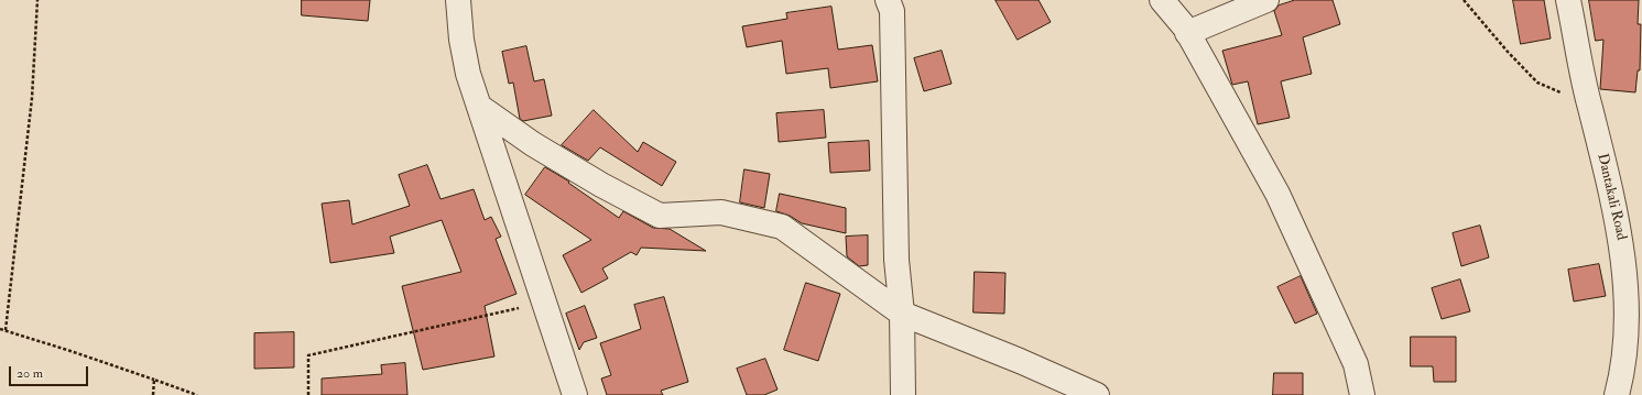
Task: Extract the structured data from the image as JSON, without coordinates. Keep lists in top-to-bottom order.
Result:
{
  "streets": {
    "street": ["Dantakali Road"]
  },
  "scale_bar": "20 m"
}
